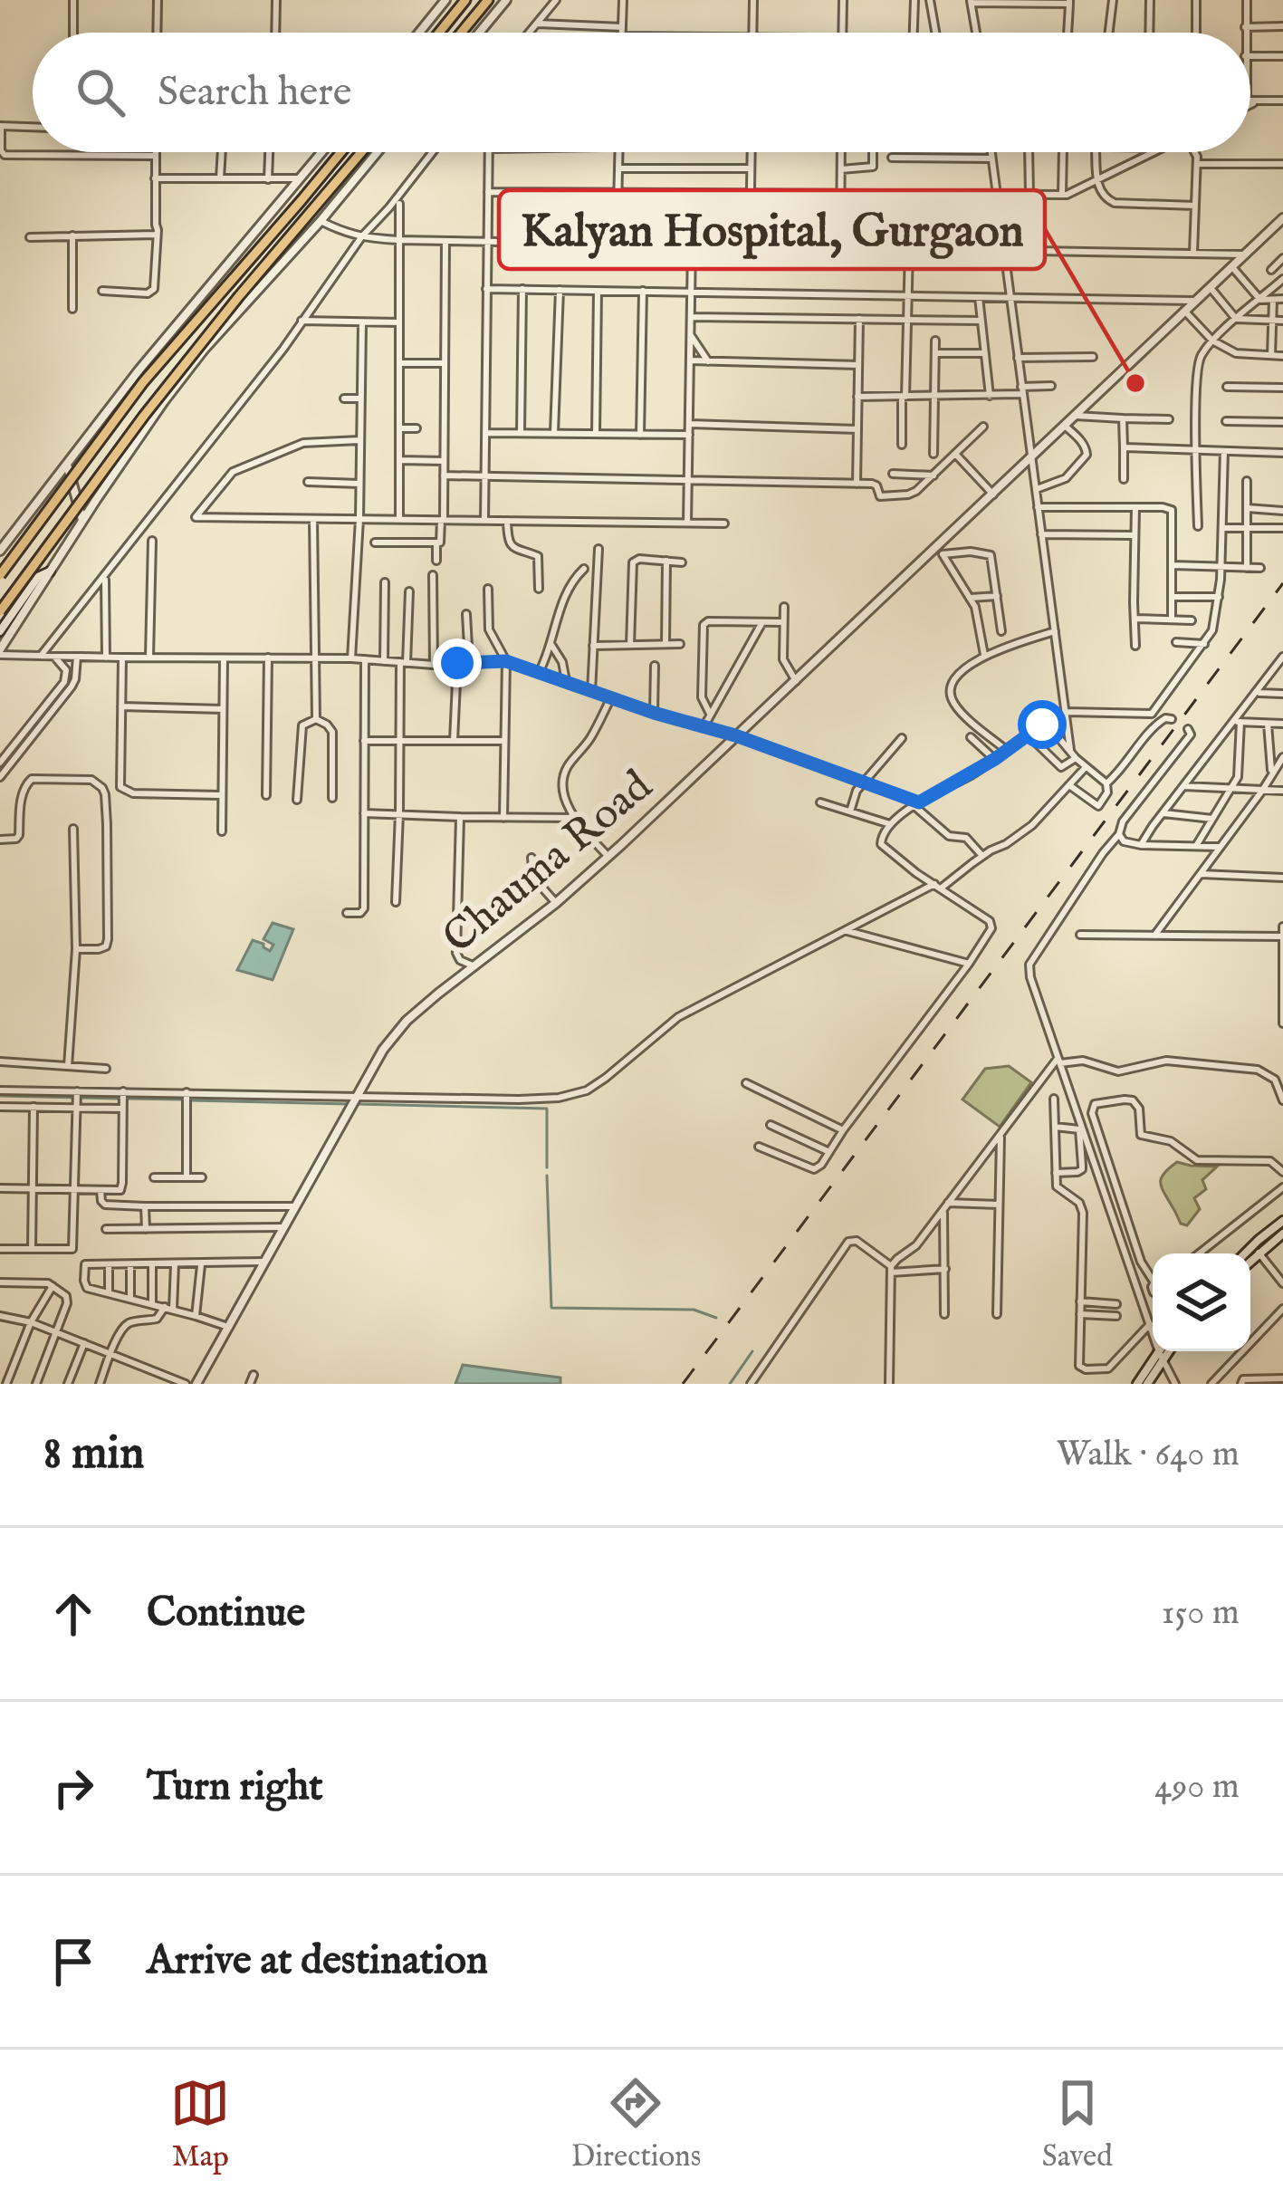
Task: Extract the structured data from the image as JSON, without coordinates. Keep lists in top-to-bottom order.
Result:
{
  "streets": {
    "street": ["Chauma Road"]
  },
  "places": ["Kalyan Hospital, Gurgaon"],
  "page": {
    "search": "Search here",
    "heading": ["8 min", "Walk · 640 m"],
    "list": [
      ["Continue", "150 m"],
      ["Turn right", "490 m"],
      "Arrive at destination"
    ],
    "nav": ["Map", "Directions", "Saved"]
  }
}
